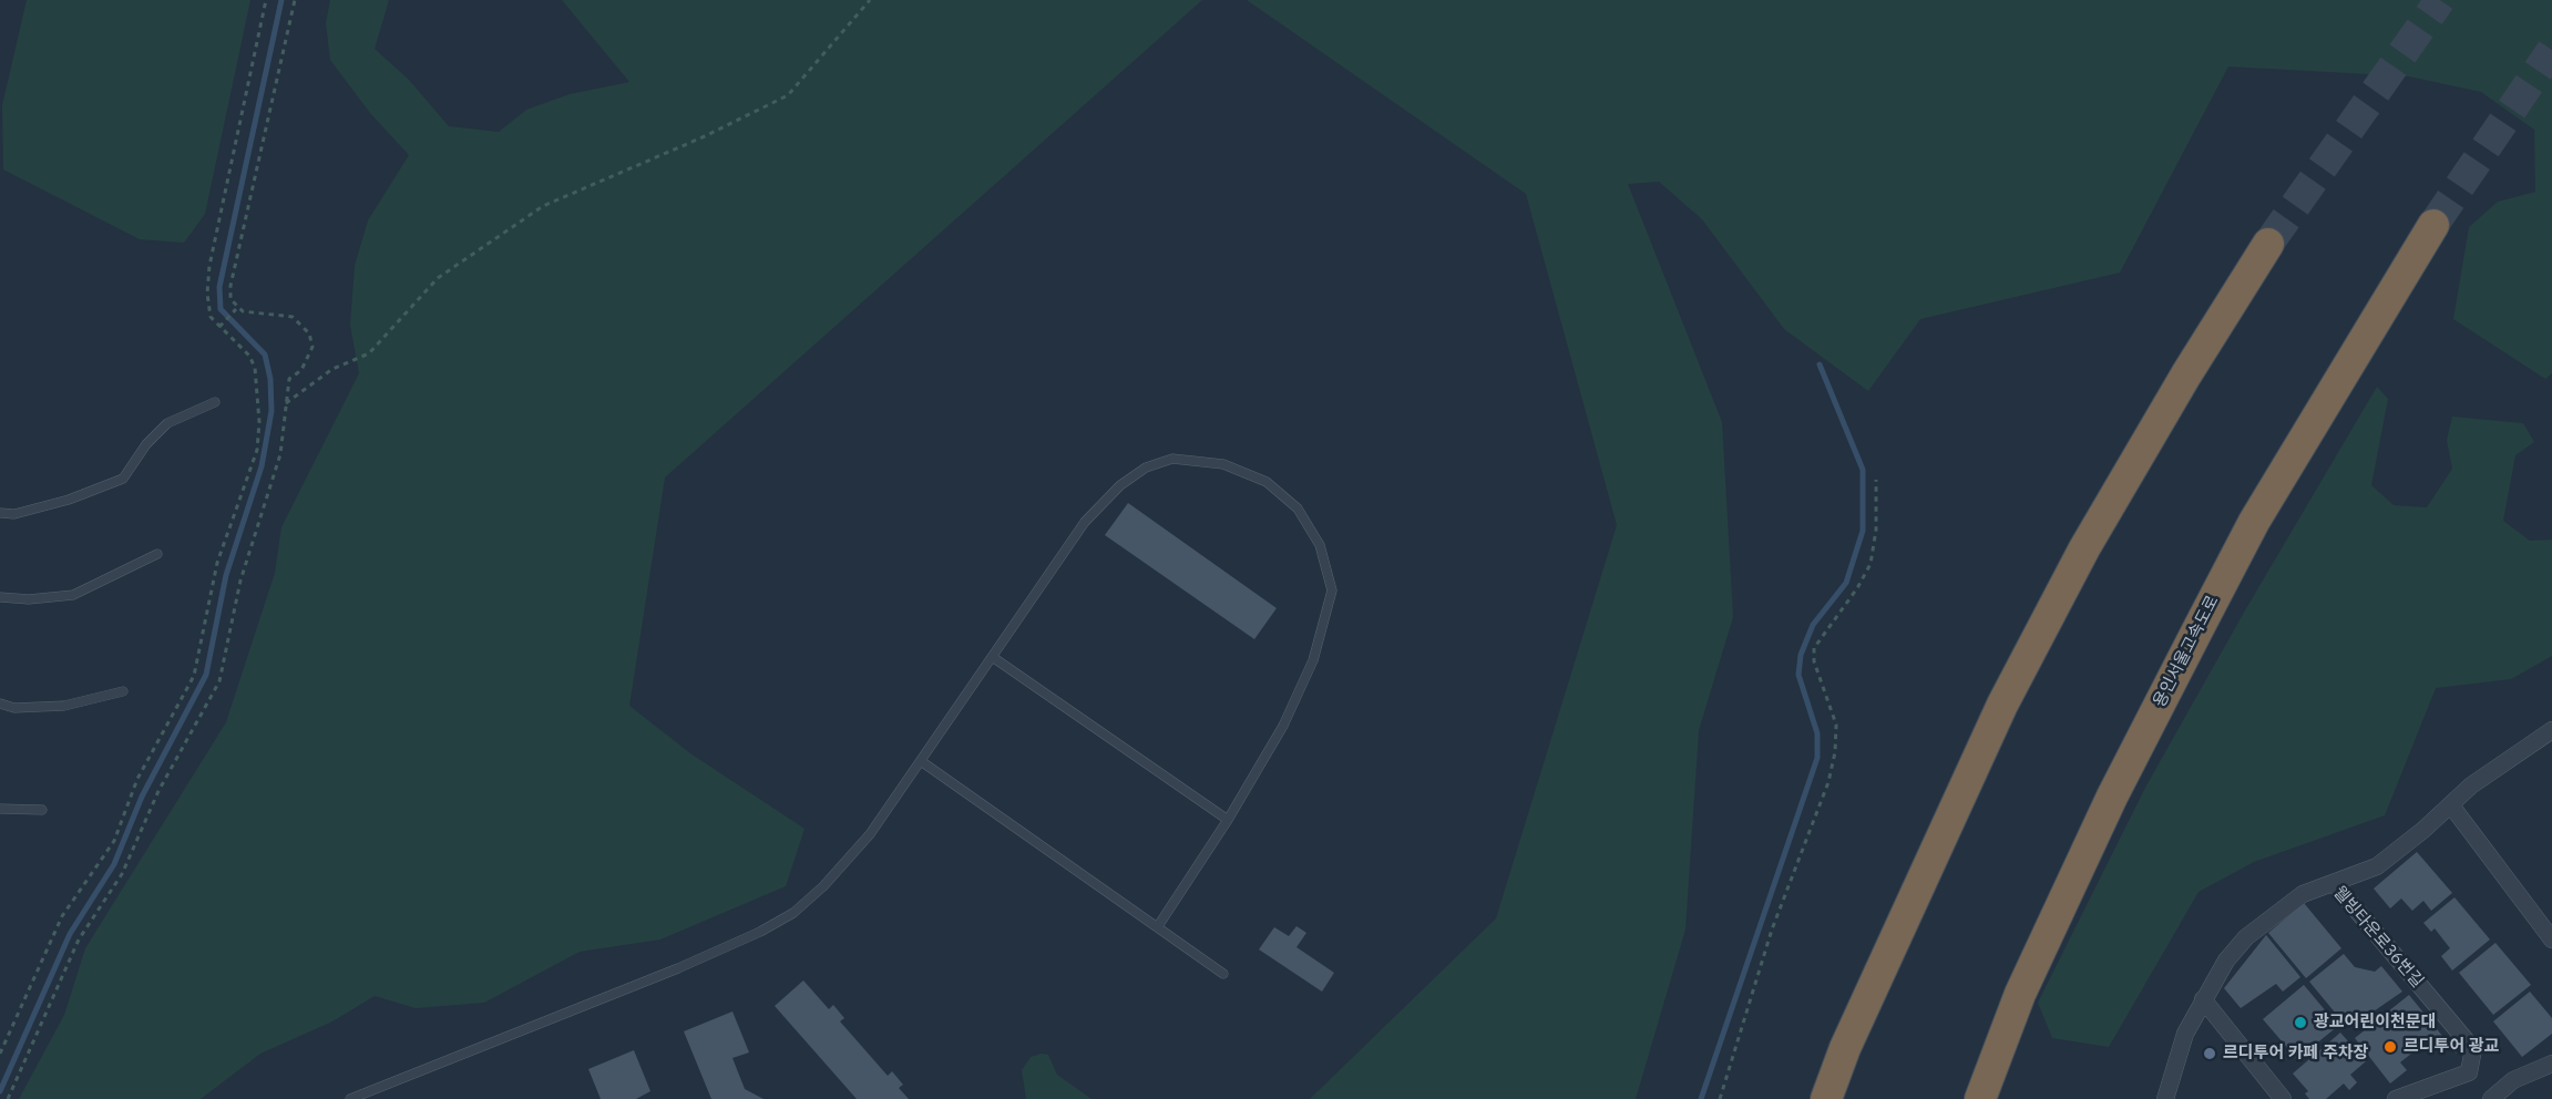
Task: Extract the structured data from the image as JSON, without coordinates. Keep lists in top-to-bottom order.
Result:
{
  "streets": {
    "highway": ["용인서울고속도로"],
    "street": ["웰빙타운로36번길"]
  },
  "places": ["광교어린이천문대", "르디투어 광교", "르디투어 카페 주차장"]
}
